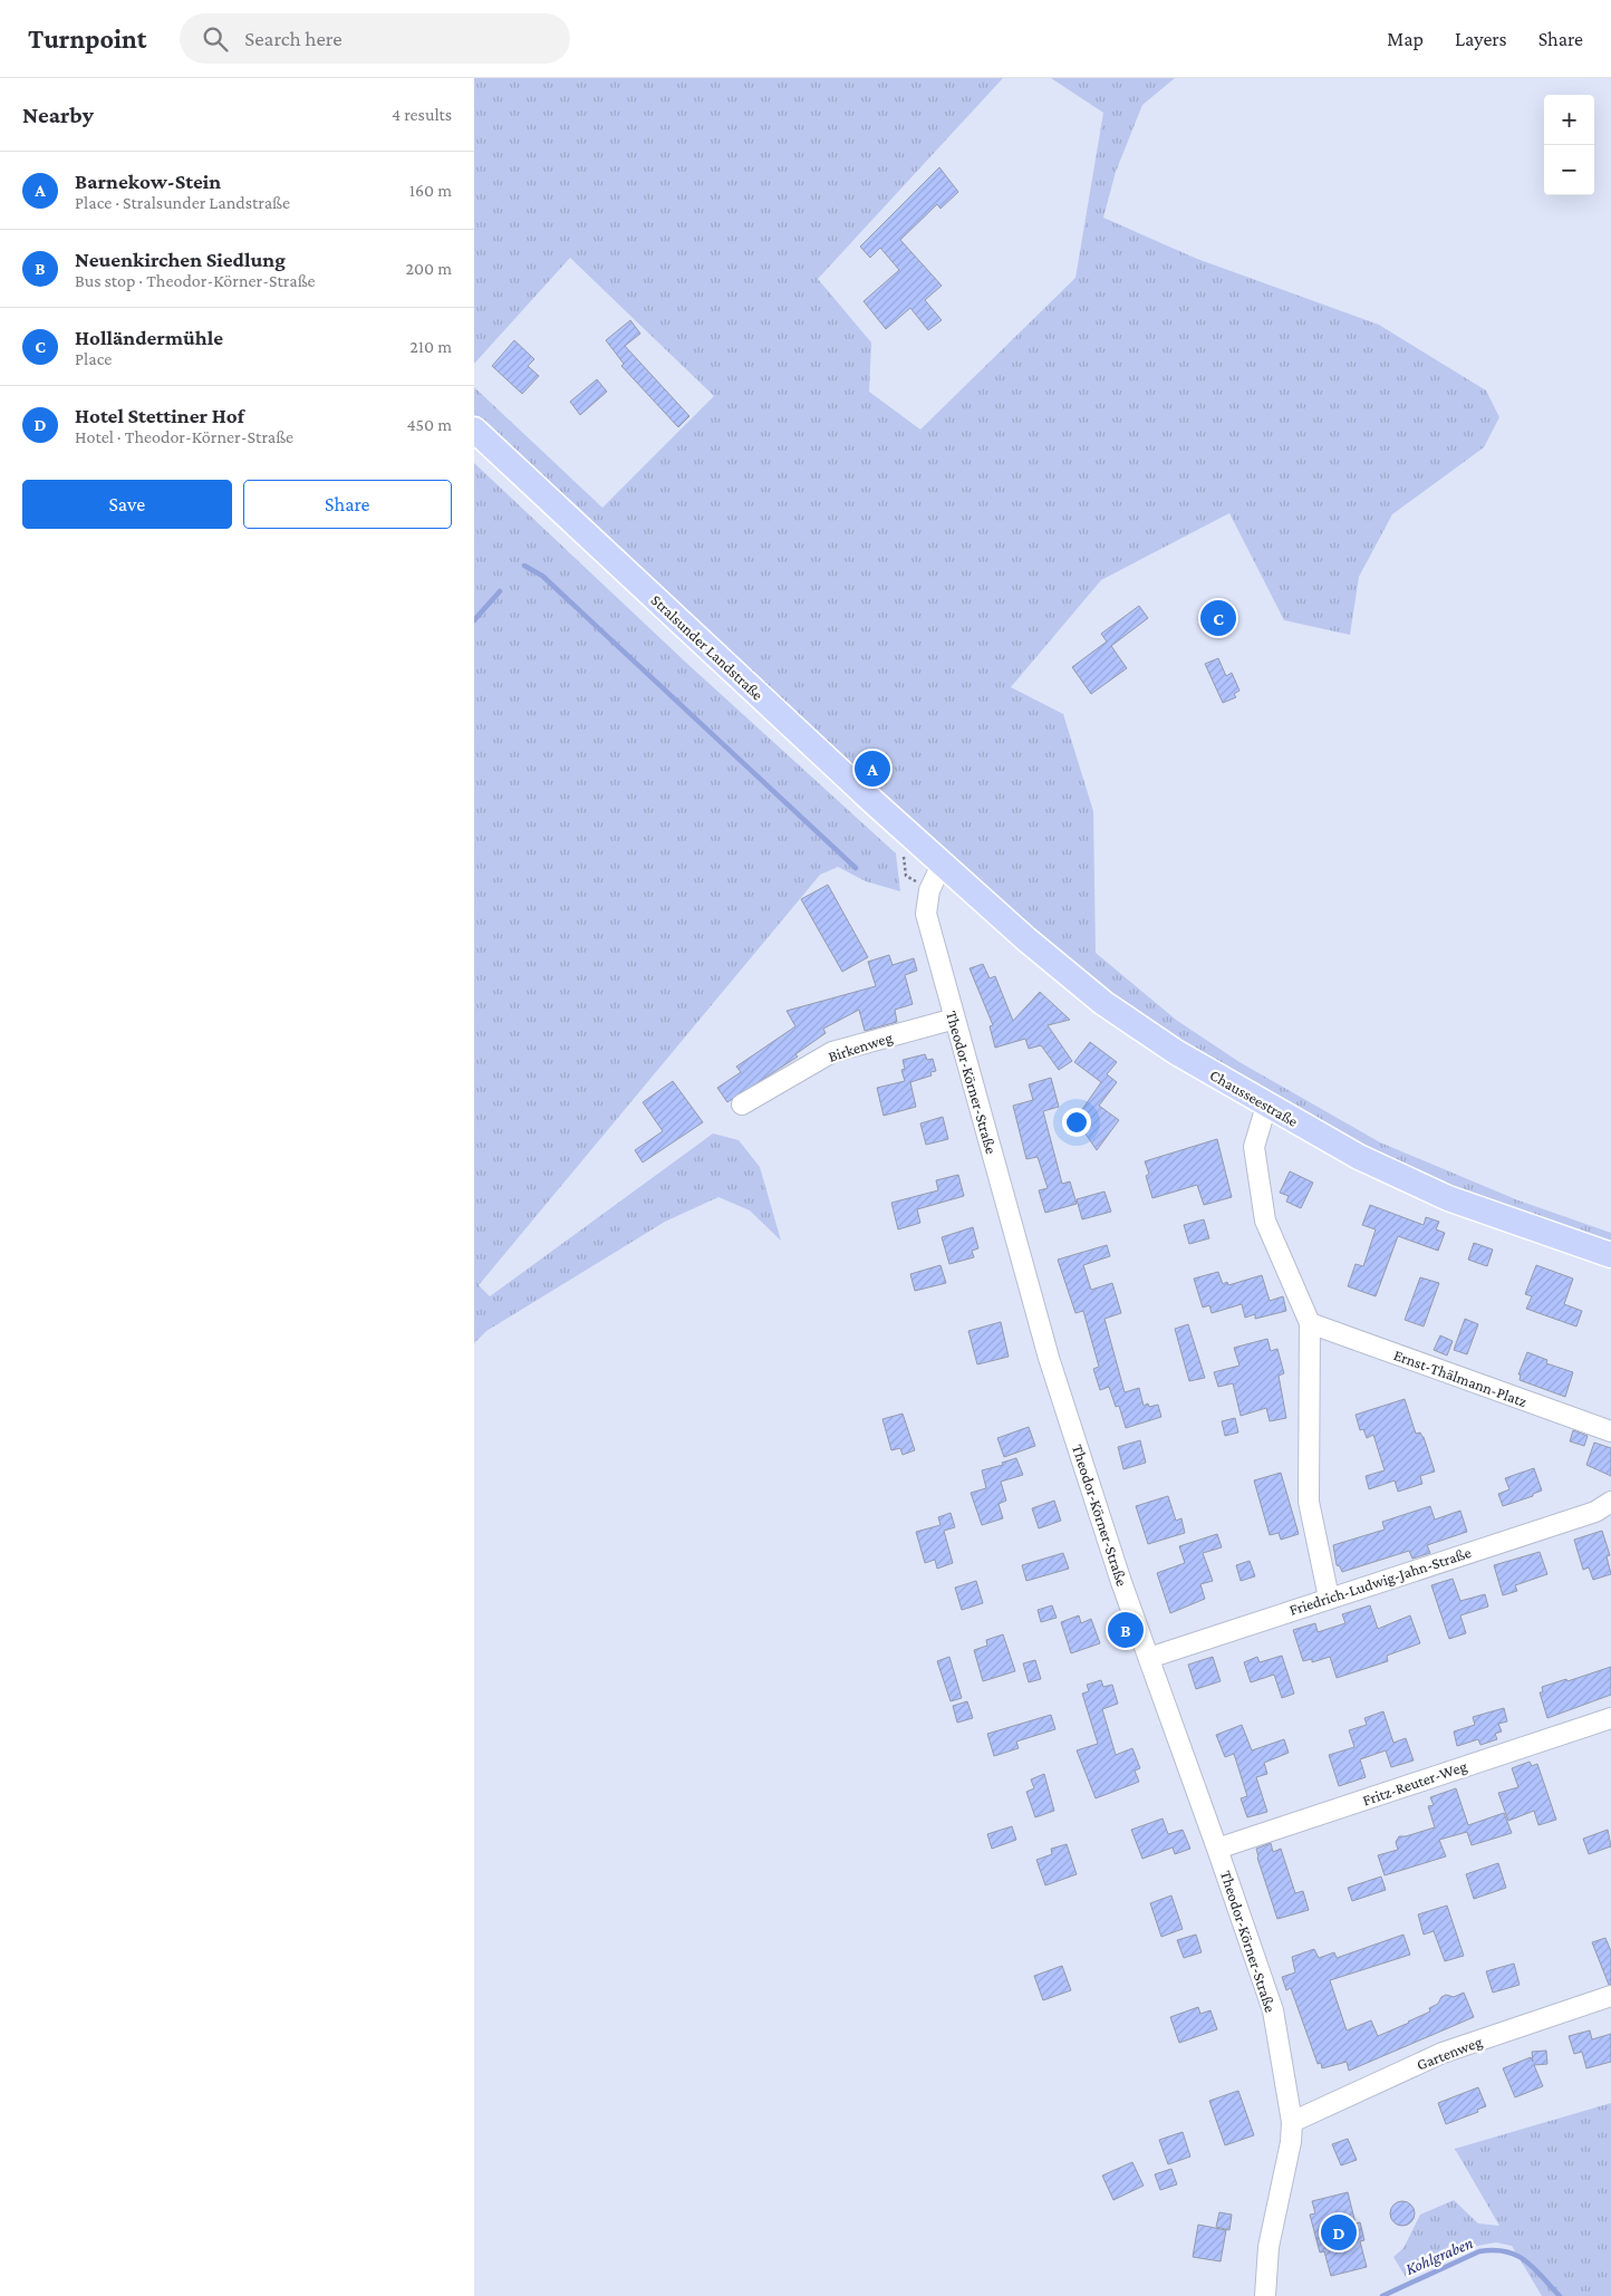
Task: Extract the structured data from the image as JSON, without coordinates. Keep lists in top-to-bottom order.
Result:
{
  "streets": {
    "main road": ["Stralsunder Landstraße", "Chausseestraße"],
    "street": [
      "Birkenweg",
      "Theodor-Körner-Straße",
      "Ernst-Thälmann-Platz",
      "Friedrich-Ludwig-Jahn-Straße",
      "Fritz-Reuter-Weg",
      "Gartenweg"
    ]
  },
  "crossings": [
    ["Stralsunder Landstraße", "Theodor-Körner-Straße"],
    ["Stralsunder Landstraße", "Chausseestraße"],
    ["Birkenweg", "Theodor-Körner-Straße"],
    ["Theodor-Körner-Straße", "Chausseestraße"],
    ["Theodor-Körner-Straße", "Friedrich-Ludwig-Jahn-Straße"],
    ["Theodor-Körner-Straße", "Fritz-Reuter-Weg"],
    ["Theodor-Körner-Straße", "Gartenweg"]
  ],
  "water": ["Kohlgraben"],
  "page": {
    "header": "Turnpoint",
    "search": "Search here",
    "nav": ["Map", "Layers", "Share"],
    "heading": ["Nearby", "4 results"],
    "map_buttons": ["+", "−"],
    "list": [
      {
        "mark": "A",
        "name": "Barnekow-Stein",
        "note": "Place · Stralsunder Landstraße",
        "value": "160 m"
      },
      {
        "mark": "B",
        "name": "Neuenkirchen Siedlung",
        "note": "Bus stop · Theodor-Körner-Straße",
        "value": "200 m"
      },
      {
        "mark": "C",
        "name": "Holländermühle",
        "note": "Place",
        "value": "210 m"
      },
      {
        "mark": "D",
        "name": "Hotel Stettiner Hof",
        "note": "Hotel · Theodor-Körner-Straße",
        "value": "450 m"
      }
    ],
    "buttons": ["Save", "Share"],
    "pins": [
      "C",
      "A",
      "B",
      "D"
    ]
  }
}
